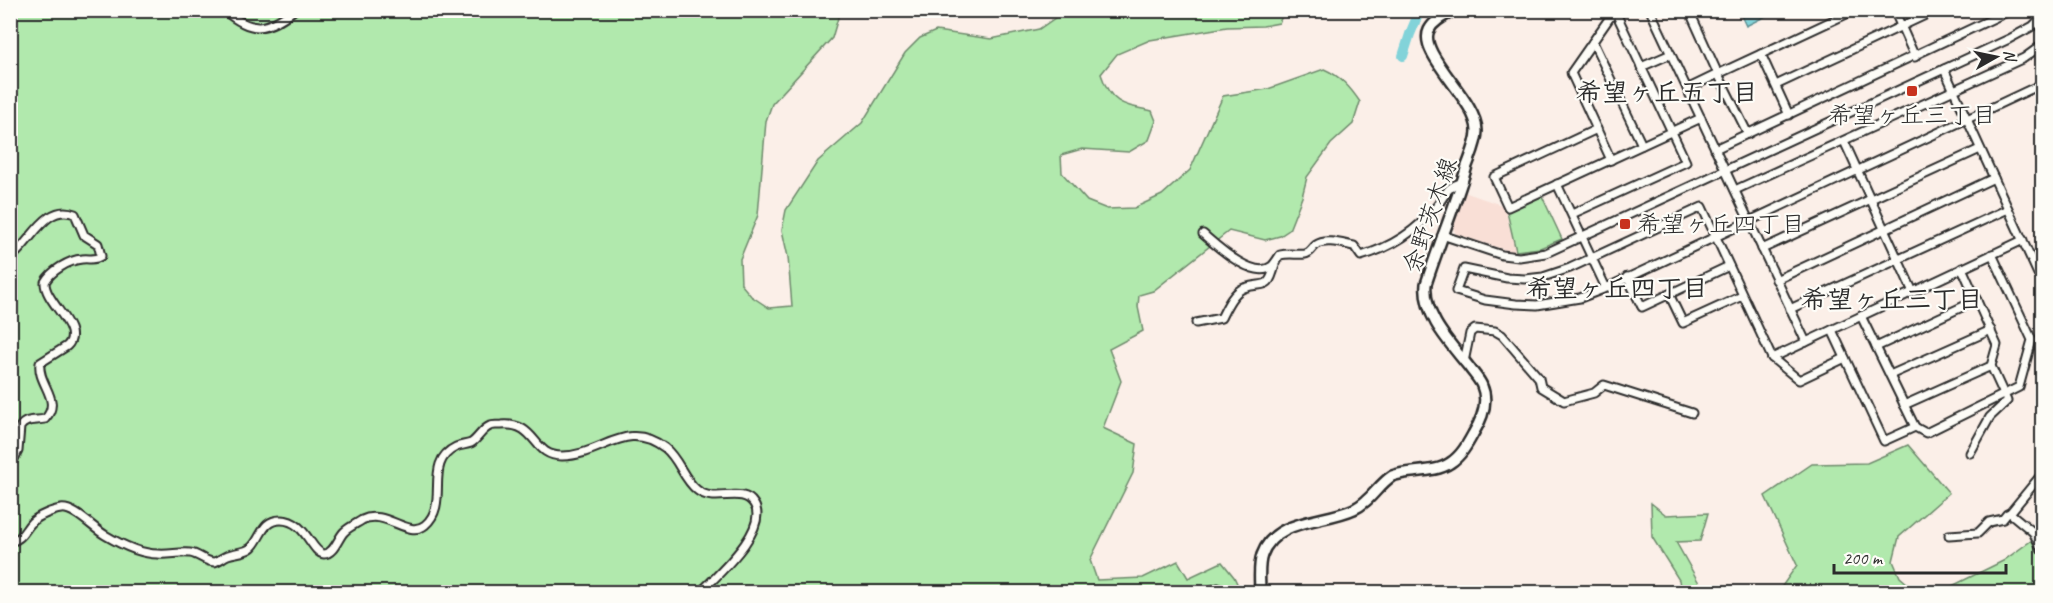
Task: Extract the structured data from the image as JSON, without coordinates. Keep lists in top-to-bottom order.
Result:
{
  "streets": {
    "main road": ["余野茨木線"]
  },
  "districts": ["希望ヶ丘五丁目", "希望ヶ丘四丁目", "希望ヶ丘三丁目"],
  "places": {
    "transit": ["希望ヶ丘三丁目", "希望ヶ丘四丁目"]
  },
  "scale_bar": "200 m",
  "north": "right"
}
